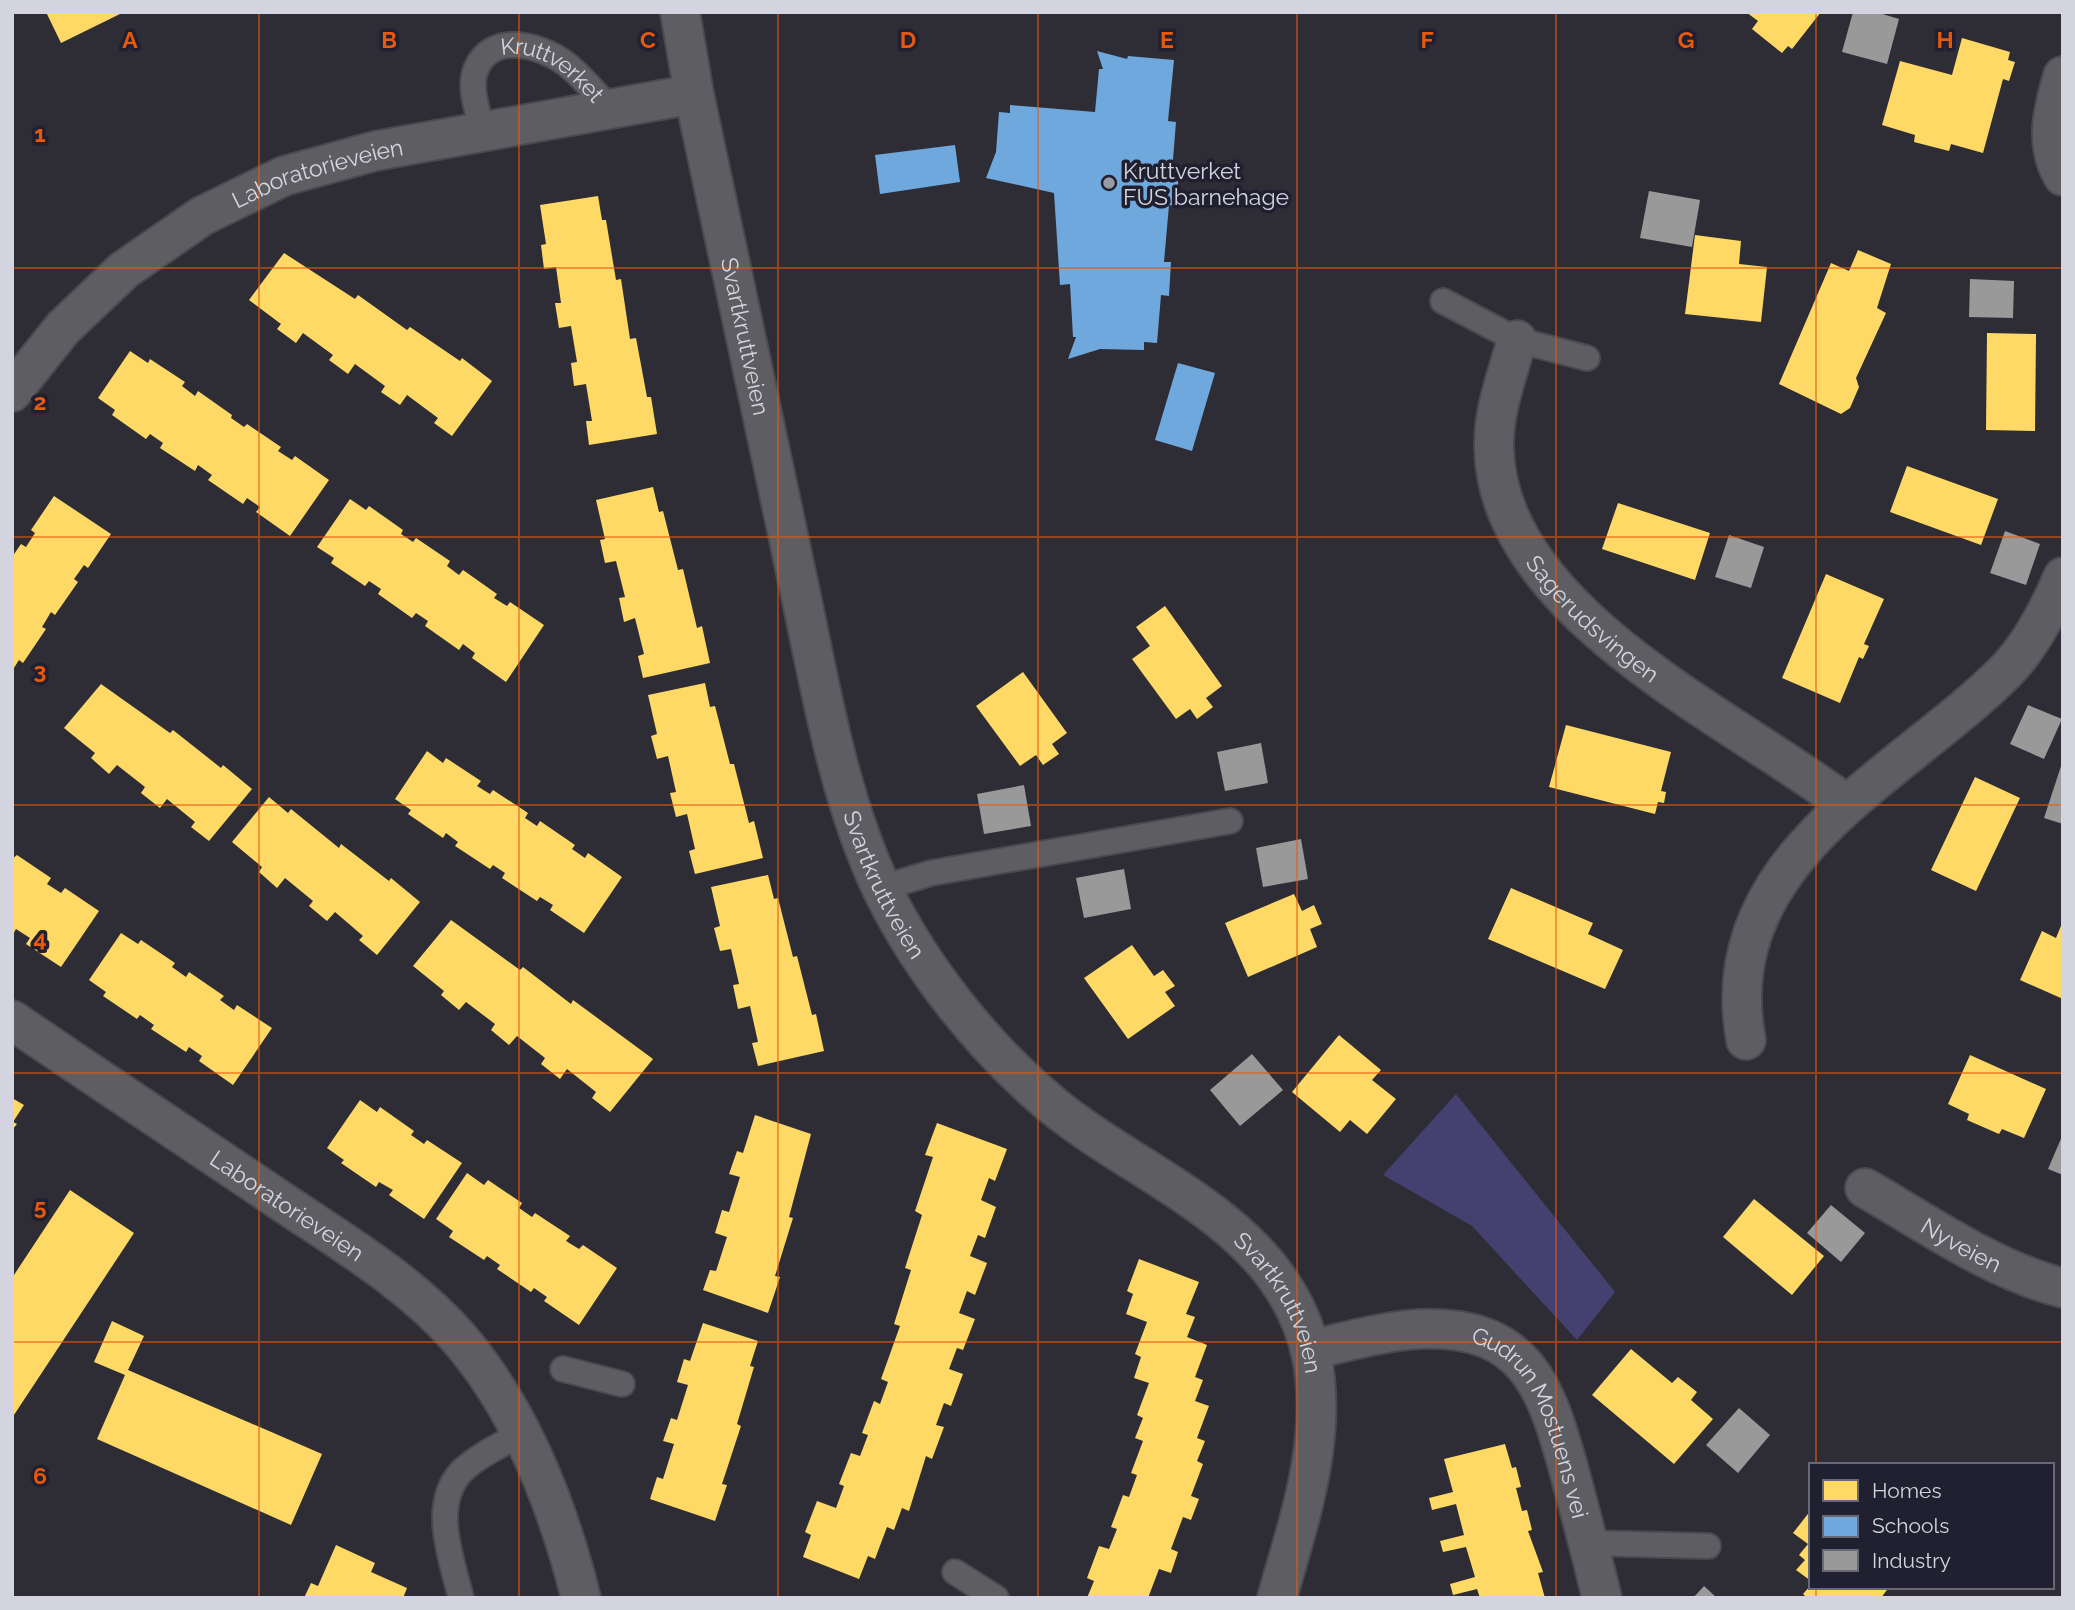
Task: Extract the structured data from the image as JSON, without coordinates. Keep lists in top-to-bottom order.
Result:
{
  "streets": {
    "street": [
      "Laboratorieveien",
      "Svartkruttveien",
      "Sagerudsvingen",
      "Nyveien",
      "Gudrun Mostuens vei"
    ],
    "lane": ["Kruttverket"]
  },
  "crossings": [
    ["Kruttverket", "Laboratorieveien"],
    ["Laboratorieveien", "Svartkruttveien"],
    ["Svartkruttveien", "Gudrun Mostuens vei"]
  ],
  "places": ["Kruttverket FUS barnehage"],
  "legend": ["Homes", "Schools", "Industry"],
  "grid": {
    "columns": [
      "A",
      "B",
      "C",
      "D",
      "E",
      "F",
      "G",
      "H"
    ],
    "rows": [
      "1",
      "2",
      "3",
      "4",
      "5",
      "6"
    ]
  }
}
